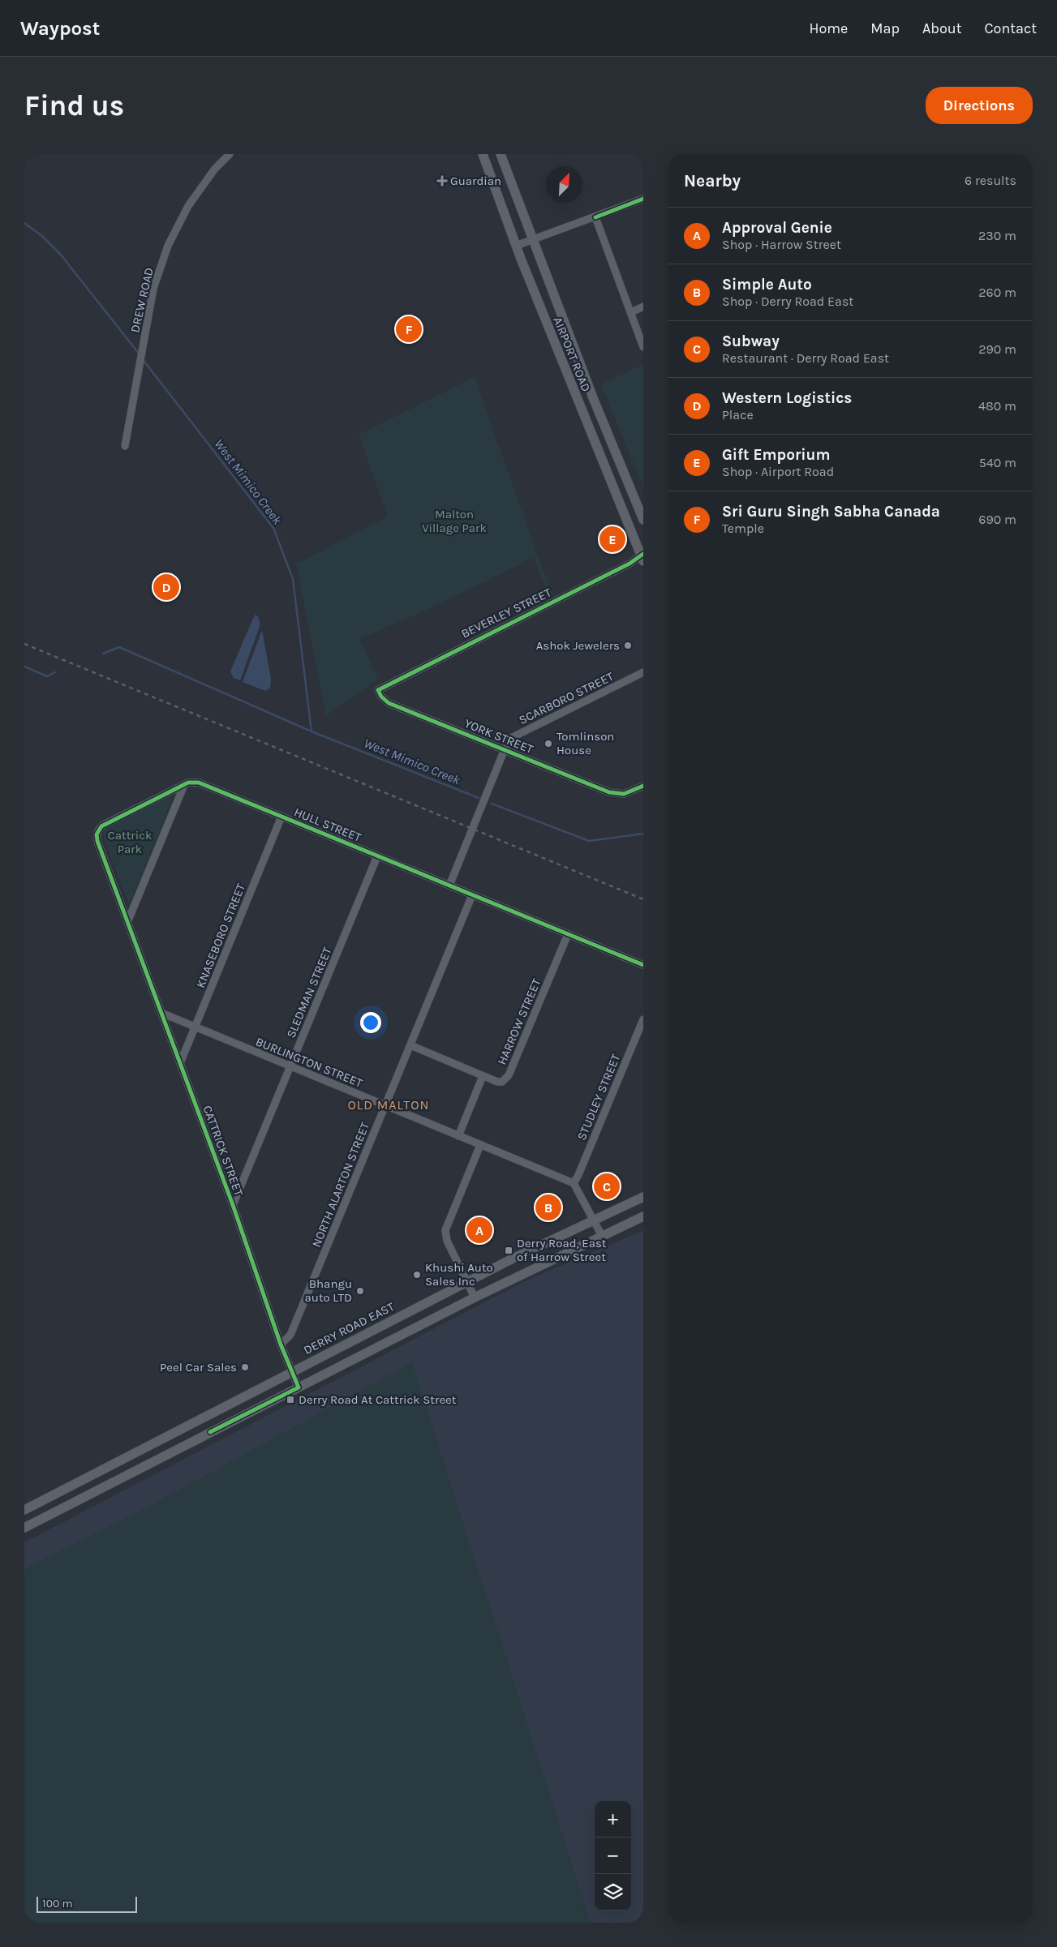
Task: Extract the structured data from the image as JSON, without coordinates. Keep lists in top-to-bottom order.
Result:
{
  "streets": {
    "main road": ["AIRPORT ROAD", "DERRY ROAD EAST"],
    "street": [
      "DREW ROAD",
      "BEVERLEY STREET",
      "SCARBORO STREET",
      "YORK STREET",
      "HULL STREET",
      "KNASEBORO STREET",
      "SLEDMAN STREET",
      "HARROW STREET",
      "BURLINGTON STREET",
      "STUDLEY STREET",
      "CATTRICK STREET",
      "NORTH ALARTON STREET"
    ]
  },
  "crossings": [
    ["AIRPORT ROAD", "BEVERLEY STREET"],
    ["BEVERLEY STREET", "YORK STREET"],
    ["SCARBORO STREET", "YORK STREET"],
    ["SCARBORO STREET", "HULL STREET"],
    ["HULL STREET", "KNASEBORO STREET"],
    ["HULL STREET", "SLEDMAN STREET"],
    ["HULL STREET", "HARROW STREET"],
    ["HULL STREET", "CATTRICK STREET"],
    ["HULL STREET", "NORTH ALARTON STREET"],
    ["KNASEBORO STREET", "BURLINGTON STREET"],
    ["KNASEBORO STREET", "CATTRICK STREET"],
    ["SLEDMAN STREET", "BURLINGTON STREET"],
    ["SLEDMAN STREET", "CATTRICK STREET"],
    ["BURLINGTON STREET", "STUDLEY STREET"],
    ["BURLINGTON STREET", "CATTRICK STREET"],
    ["BURLINGTON STREET", "NORTH ALARTON STREET"],
    ["CATTRICK STREET", "NORTH ALARTON STREET"],
    ["CATTRICK STREET", "DERRY ROAD EAST"]
  ],
  "districts": ["OLD MALTON"],
  "water": ["West Mimico Creek"],
  "parks": ["Malton Village Park", "Cattrick Park"],
  "places": {
    "health": ["Guardian"],
    "other": [
      "Ashok Jewelers",
      "Tomlinson House",
      "Khushi Auto Sales Inc",
      "Bhangu auto LTD",
      "Peel Car Sales"
    ],
    "transit": ["Derry Road, East of Harrow Street", "Derry Road At Cattrick Street"]
  },
  "scale_bar": "100 m",
  "north": "top right",
  "page": {
    "header": "Waypost",
    "nav": [
      "Home",
      "Map",
      "About",
      "Contact"
    ],
    "buttons": "Directions",
    "title": "Find us",
    "heading": ["Nearby", "6 results"],
    "list": [
      {
        "mark": "A",
        "name": "Approval Genie",
        "note": "Shop · Harrow Street",
        "value": "230 m"
      },
      {
        "mark": "B",
        "name": "Simple Auto",
        "note": "Shop · Derry Road East",
        "value": "260 m"
      },
      {
        "mark": "C",
        "name": "Subway",
        "note": "Restaurant · Derry Road East",
        "value": "290 m"
      },
      {
        "mark": "D",
        "name": "Western Logistics",
        "note": "Place",
        "value": "480 m"
      },
      {
        "mark": "E",
        "name": "Gift Emporium",
        "note": "Shop · Airport Road",
        "value": "540 m"
      },
      {
        "mark": "F",
        "name": "Sri Guru Singh Sabha Canada",
        "note": "Temple",
        "value": "690 m"
      }
    ],
    "pins": [
      "F",
      "E",
      "D",
      "C",
      "B",
      "A"
    ],
    "map_buttons": ["+", "−"],
    "scale": "100 m"
  }
}
